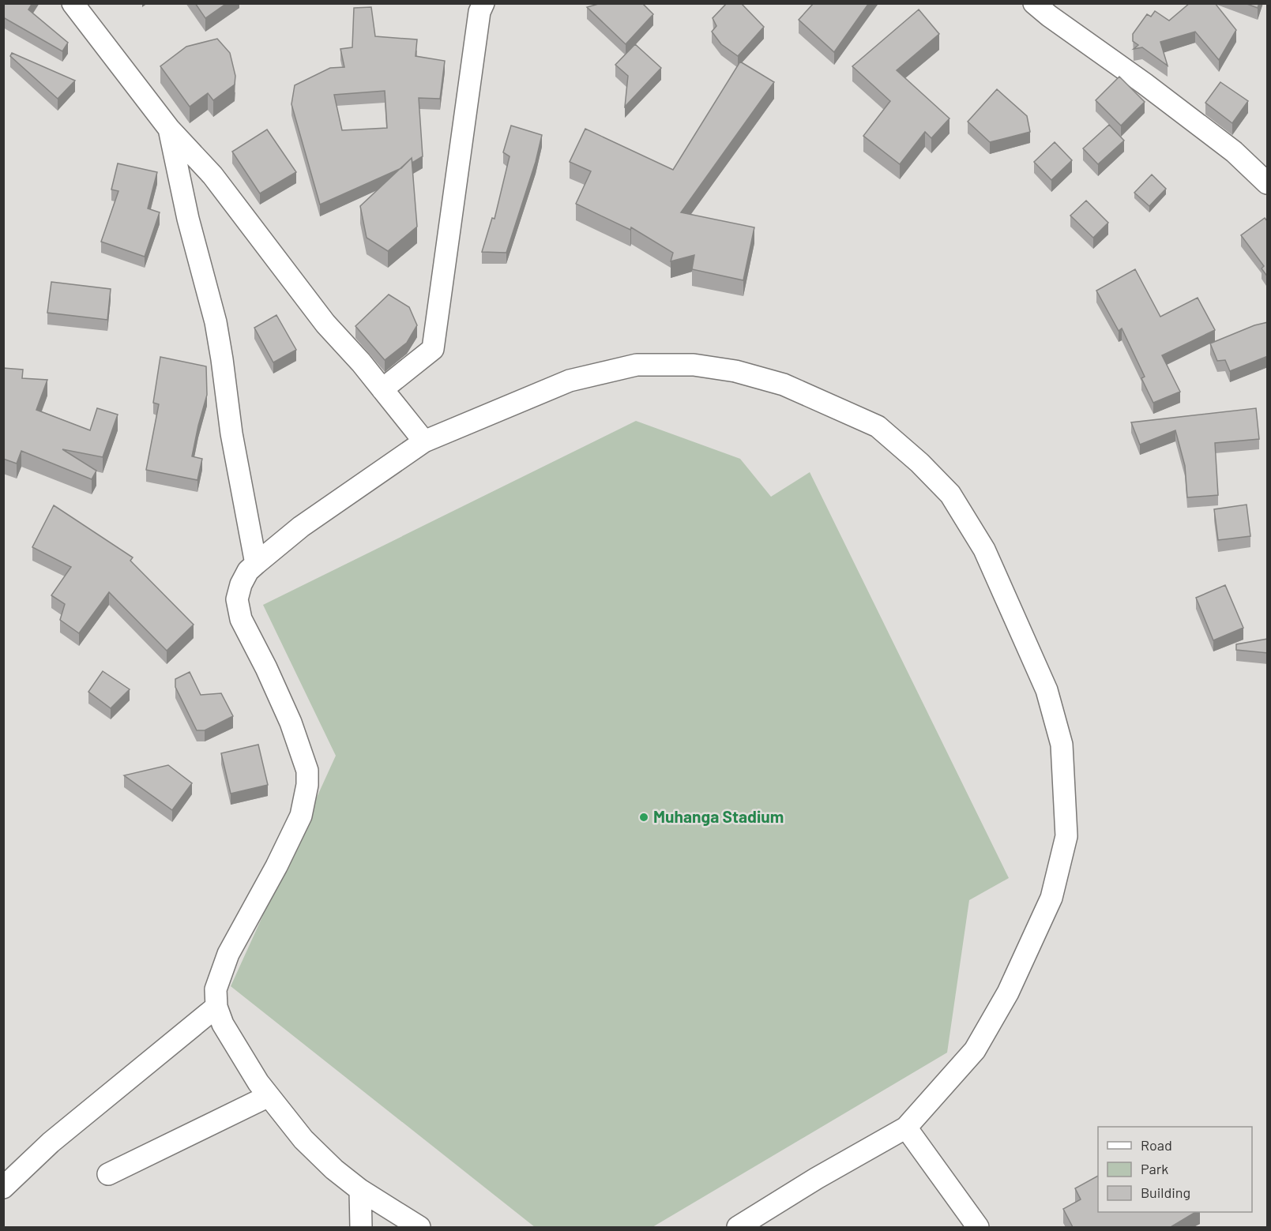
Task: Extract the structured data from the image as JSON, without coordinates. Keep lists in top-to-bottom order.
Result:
{
  "places": ["Muhanga Stadium"],
  "legend": ["Road", "Park", "Building"]
}
